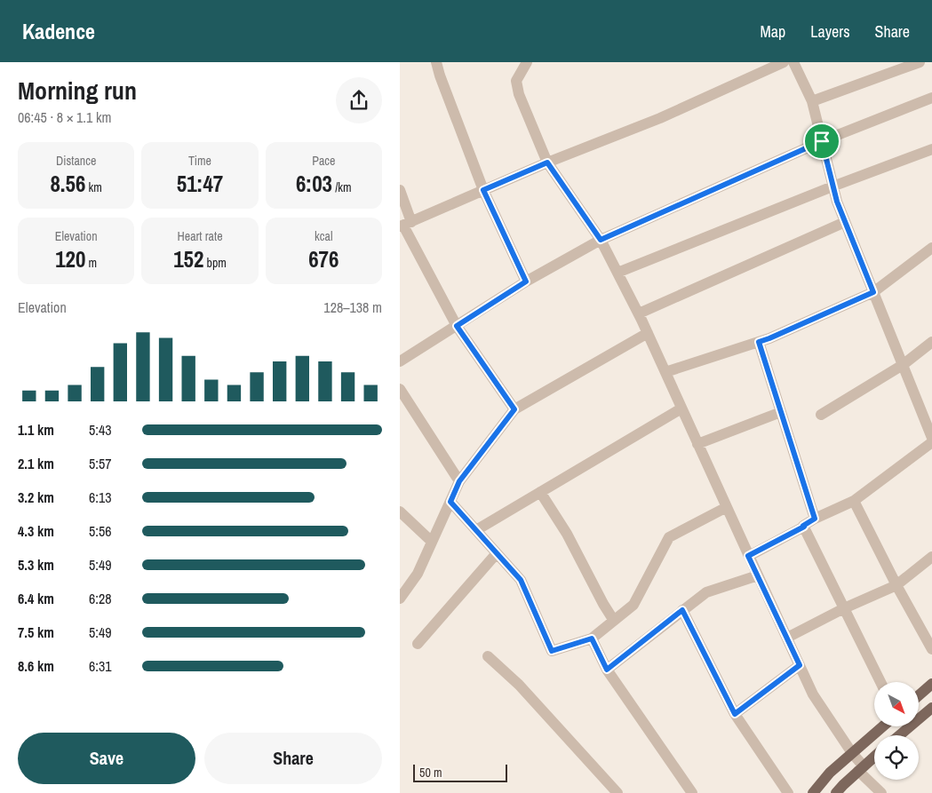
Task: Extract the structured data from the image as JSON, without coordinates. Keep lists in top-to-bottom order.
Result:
{
  "scale_bar": "50 m",
  "north": "bottom right",
  "page": {
    "header": "Kadence",
    "nav": ["Map", "Layers", "Share"],
    "heading": ["Morning run", "06:45 · 8 × 1.1 km"],
    "stats": [
      ["Distance", "8.56 km"],
      ["Time", "51:47"],
      ["Pace", "6:03 /km"],
      ["Elevation", "120 m"],
      ["Heart rate", "152 bpm"],
      ["kcal", "676"]
    ],
    "chart": ["Elevation", "128–138 m"],
    "list": [
      {
        "name": "1.1 km",
        "note": "5:43"
      },
      {
        "name": "2.1 km",
        "note": "5:57"
      },
      {
        "name": "3.2 km",
        "note": "6:13"
      },
      {
        "name": "4.3 km",
        "note": "5:56"
      },
      {
        "name": "5.3 km",
        "note": "5:49"
      },
      {
        "name": "6.4 km",
        "note": "6:28"
      },
      {
        "name": "7.5 km",
        "note": "5:49"
      },
      {
        "name": "8.6 km",
        "note": "6:31"
      }
    ],
    "buttons": ["Save", "Share"],
    "scale": "50 m"
  }
}
